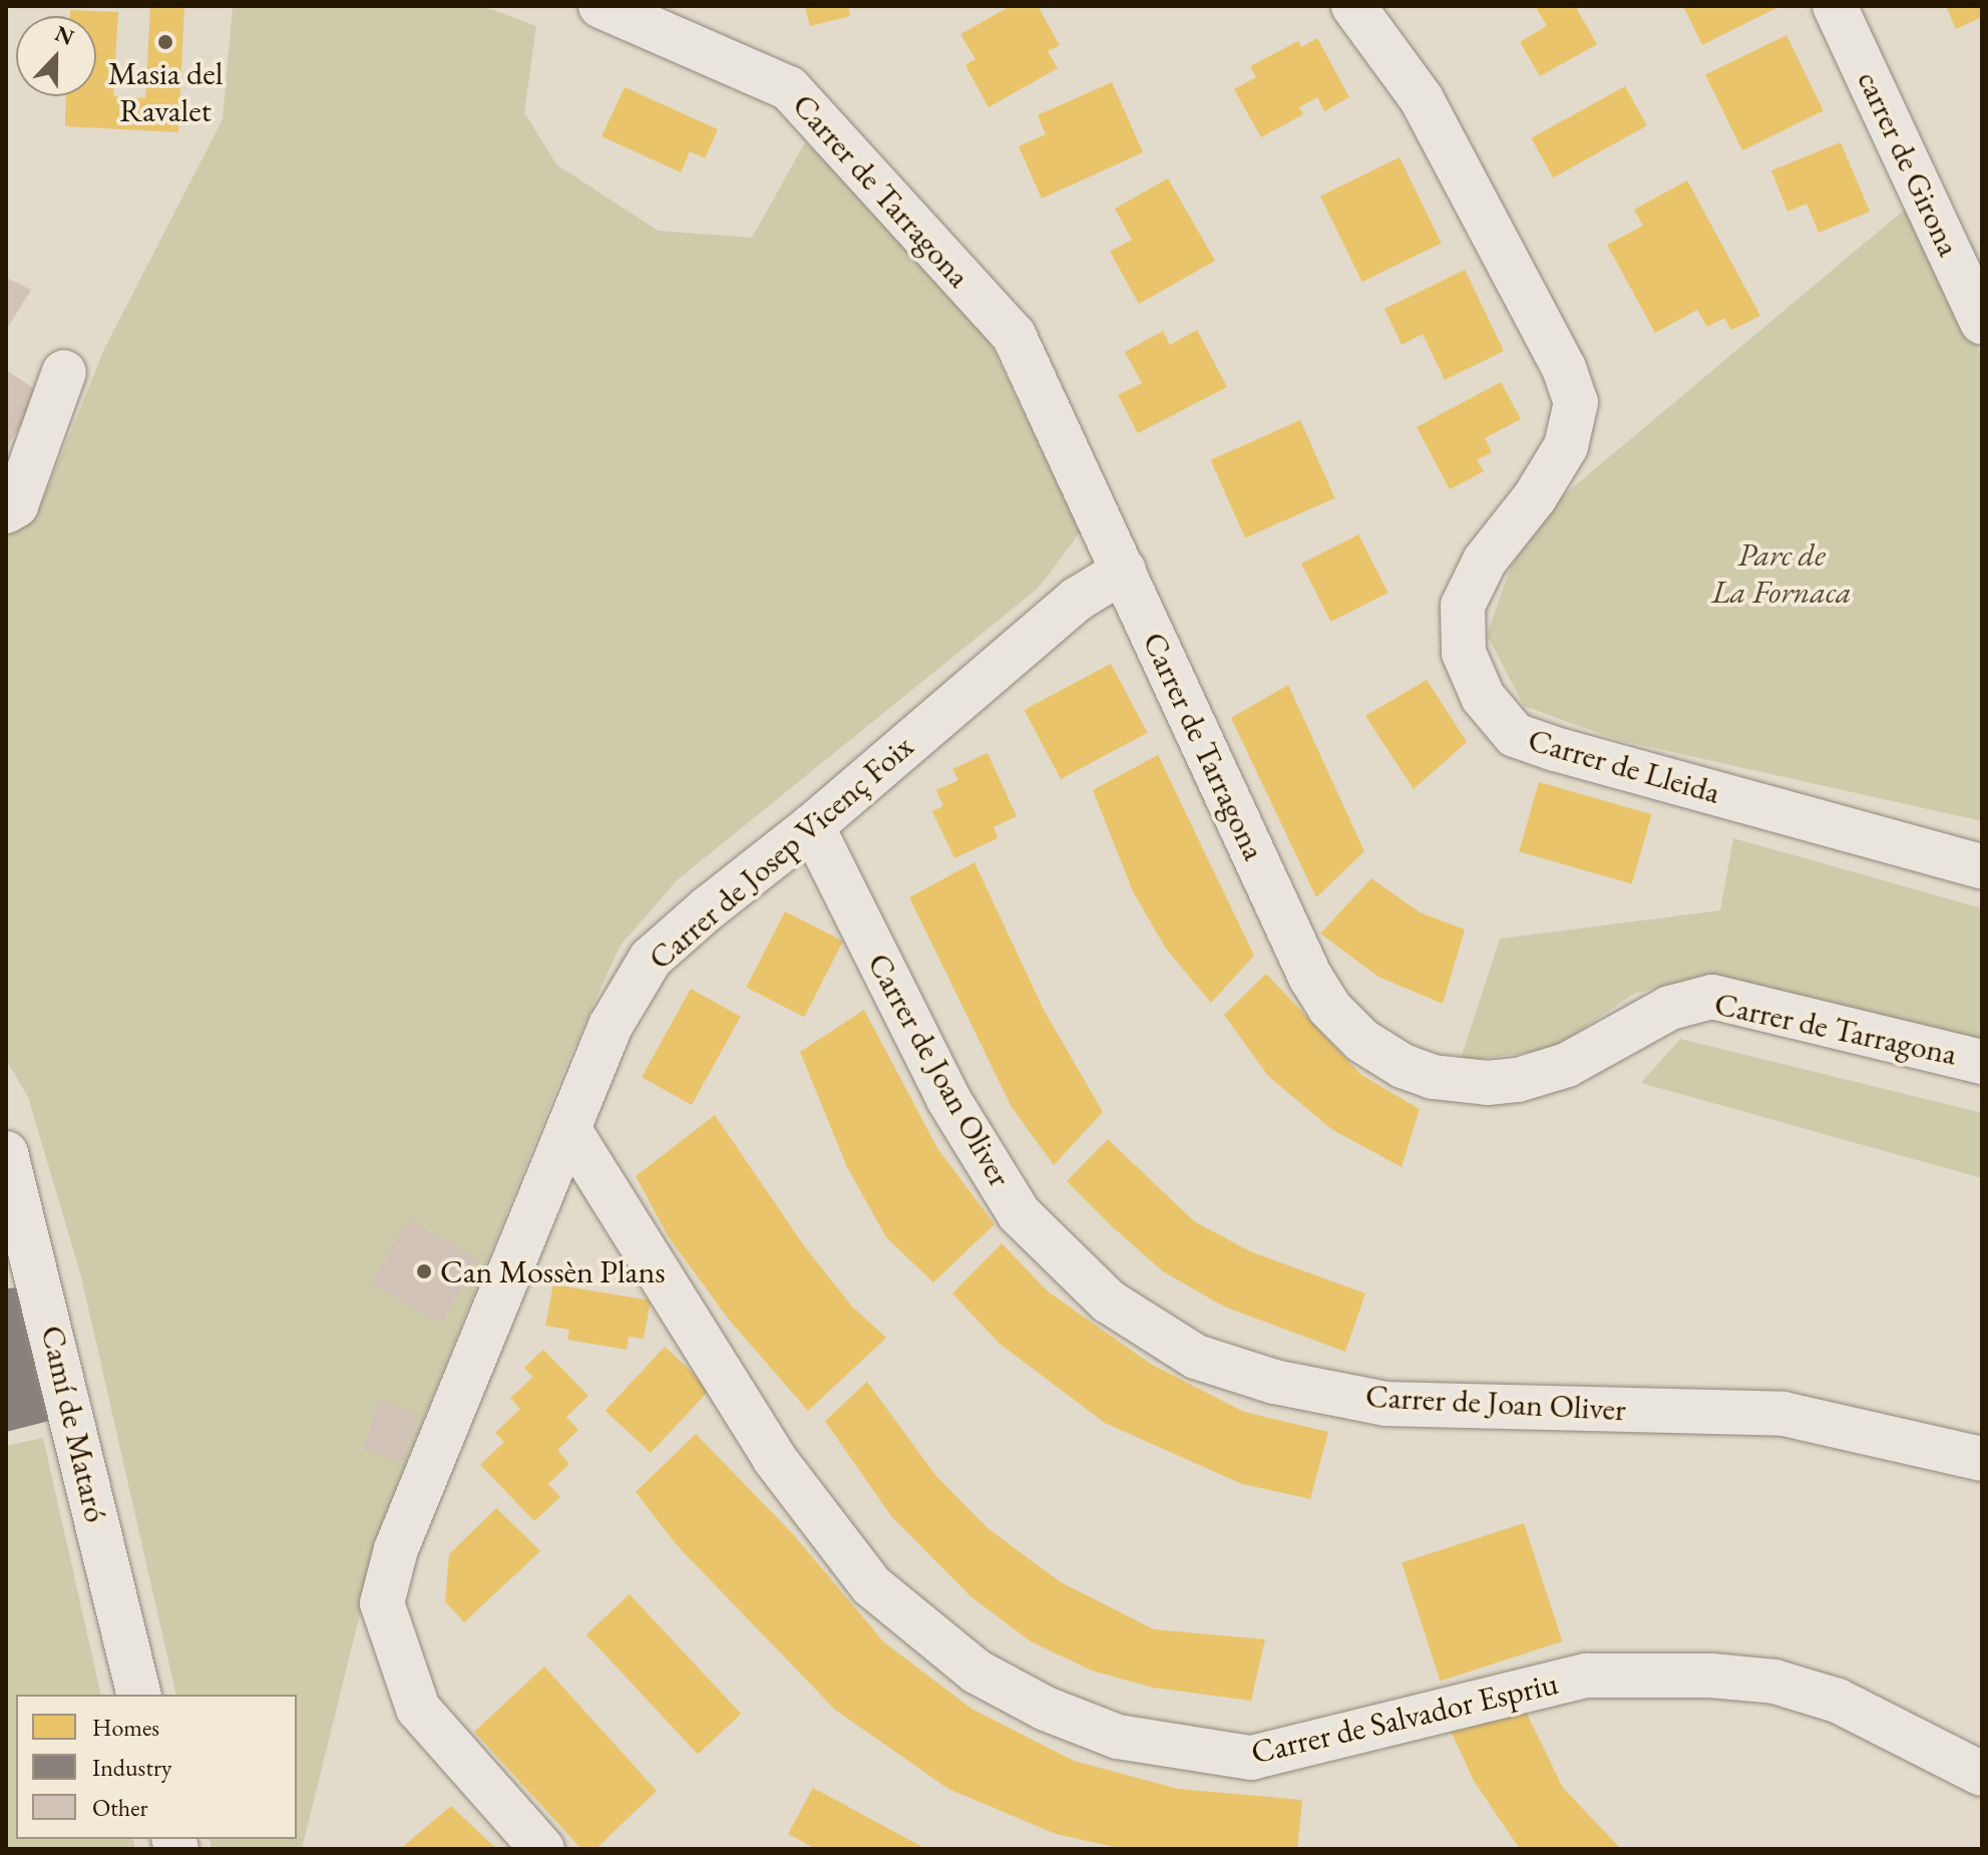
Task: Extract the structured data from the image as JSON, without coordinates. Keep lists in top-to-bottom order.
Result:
{
  "streets": {
    "street": [
      "carrer de Girona",
      "Carrer de Tarragona",
      "Carrer de Lleida",
      "Carrer de Josep Vicenç Foix",
      "Carrer de Joan Oliver",
      "Camí de Mataró",
      "Carrer de Salvador Espriu"
    ]
  },
  "crossings": [
    ["Carrer de Tarragona", "Carrer de Josep Vicenç Foix"],
    ["Carrer de Josep Vicenç Foix", "Carrer de Joan Oliver"],
    ["Carrer de Josep Vicenç Foix", "Carrer de Salvador Espriu"]
  ],
  "parks": ["Parc de La Fornaca"],
  "places": ["Masia del Ravalet", "Can Mossèn Plans"],
  "legend": ["Homes", "Industry", "Other"],
  "north": "top"
}
